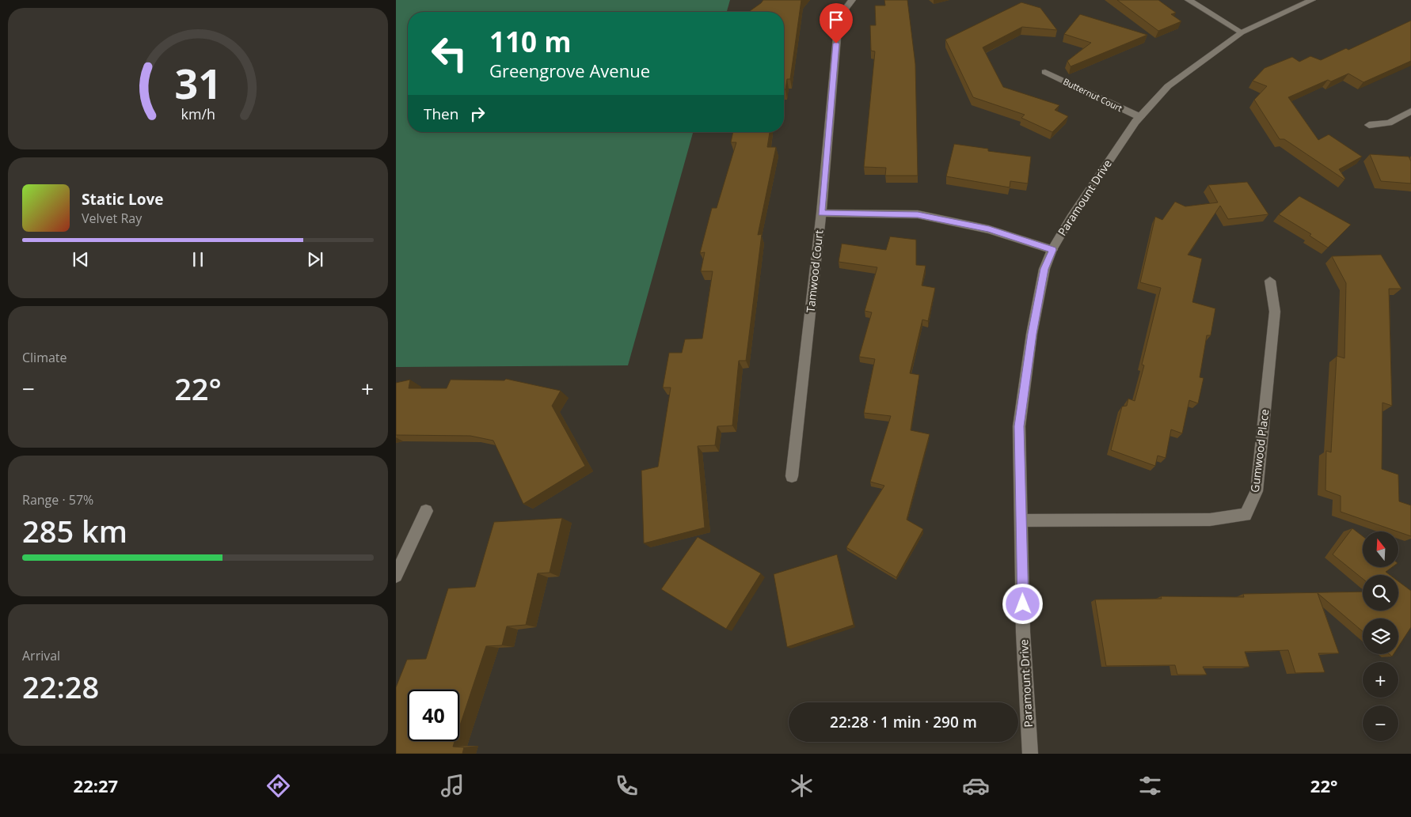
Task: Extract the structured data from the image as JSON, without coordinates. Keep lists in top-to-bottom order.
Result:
{
  "streets": {
    "street": [
      "Butternut Court",
      "Paramount Drive",
      "Tamwood Court",
      "Gumwood Place"
    ]
  },
  "crossings": [
    ["Butternut Court", "Paramount Drive"],
    ["Paramount Drive", "Gumwood Place"]
  ],
  "north": "top",
  "page": {
    "turn": ["110 m", "Greengrove Avenue"],
    "then": "Then",
    "song": ["Static Love", "Velvet Ray"],
    "tile": [
      "Climate",
      ["Range · 57%", "285 km"],
      ["Arrival", "22:28"]
    ],
    "heat": ["−", "22°", "+"],
    "map_buttons": ["+", "−"],
    "limit": "40",
    "trip": "22:28 · 1 min · 290 m",
    "tabs": ["22:27", "22°"],
    "gauge": ["31", "km/h"]
  }
}
